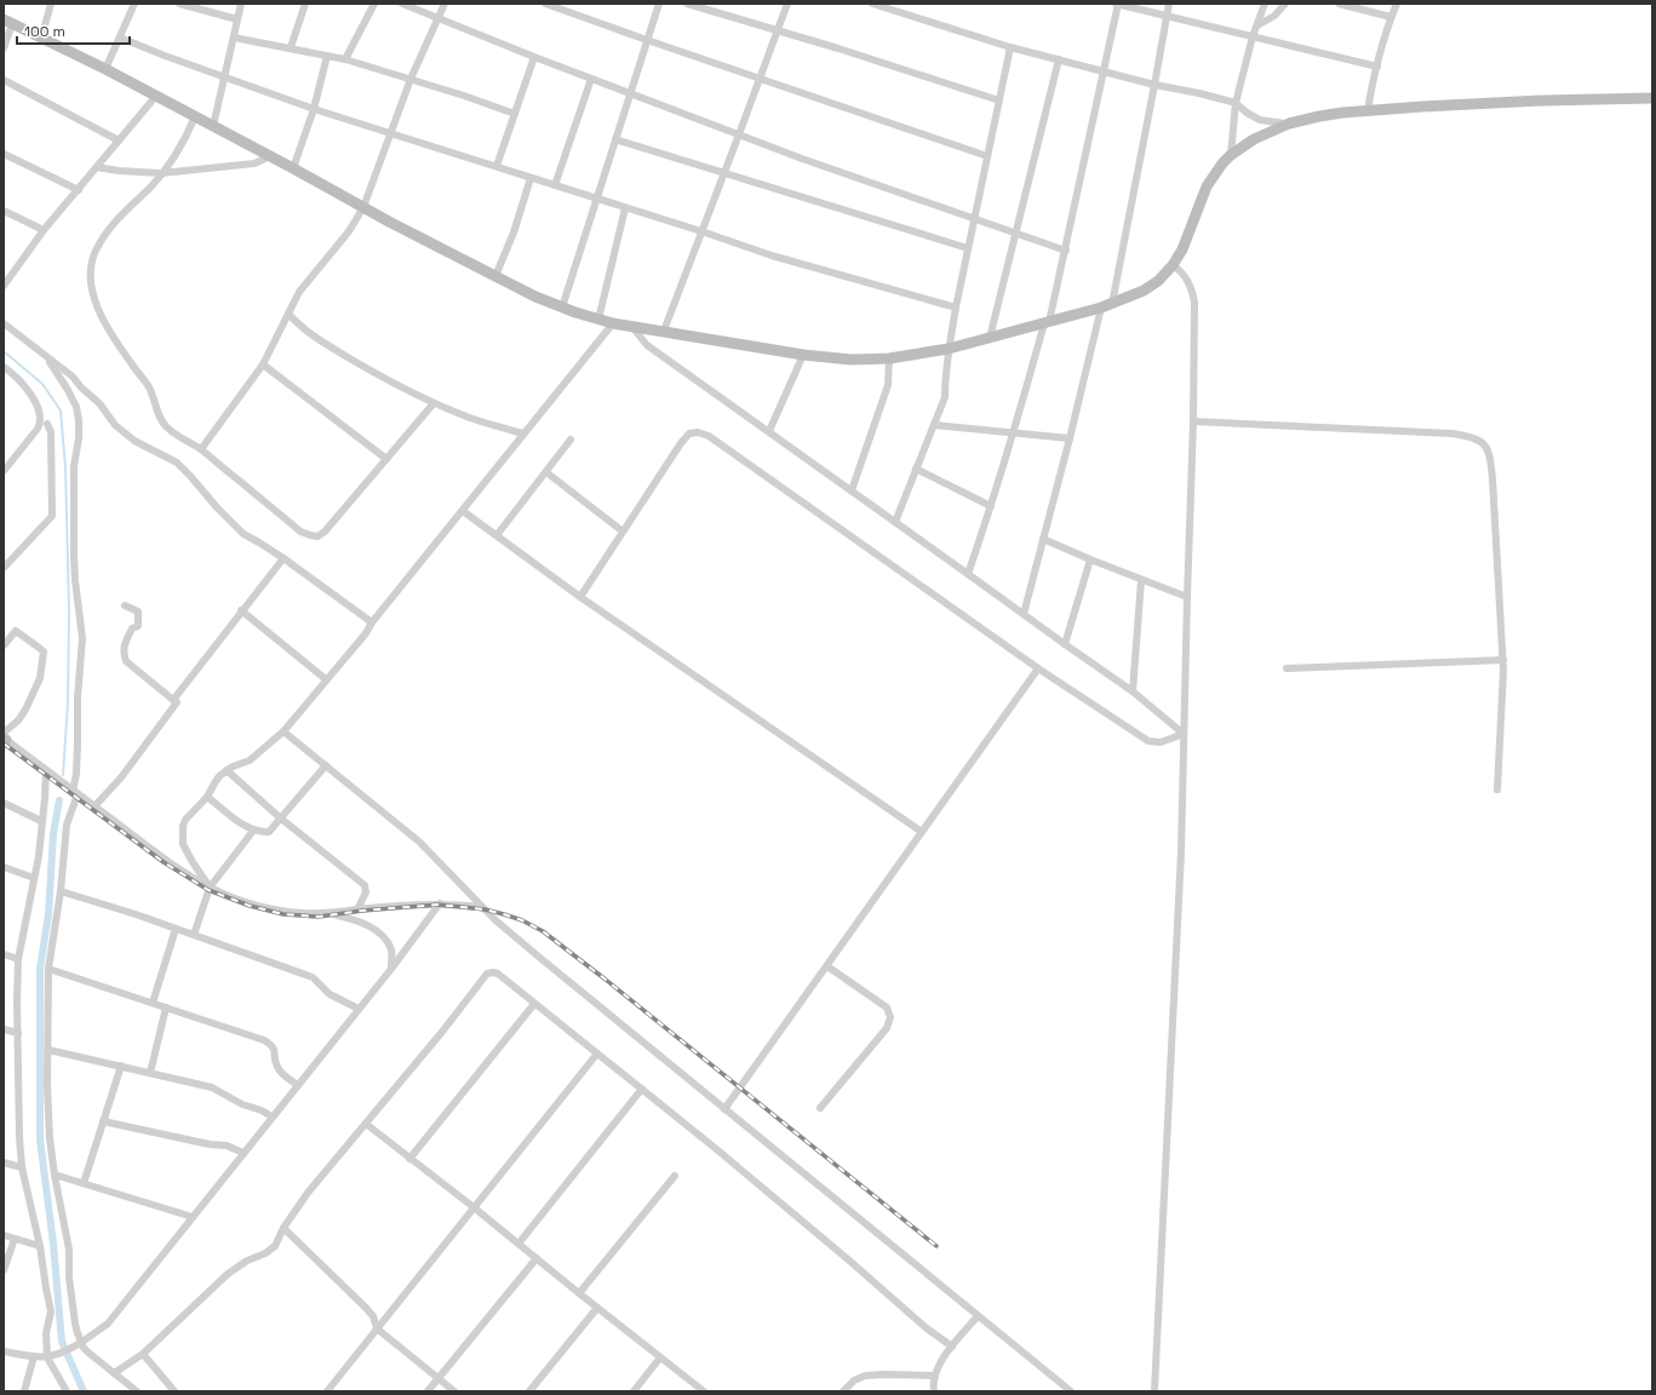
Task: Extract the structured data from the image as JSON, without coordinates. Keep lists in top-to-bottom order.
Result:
{
  "scale_bar": "100 m"
}
